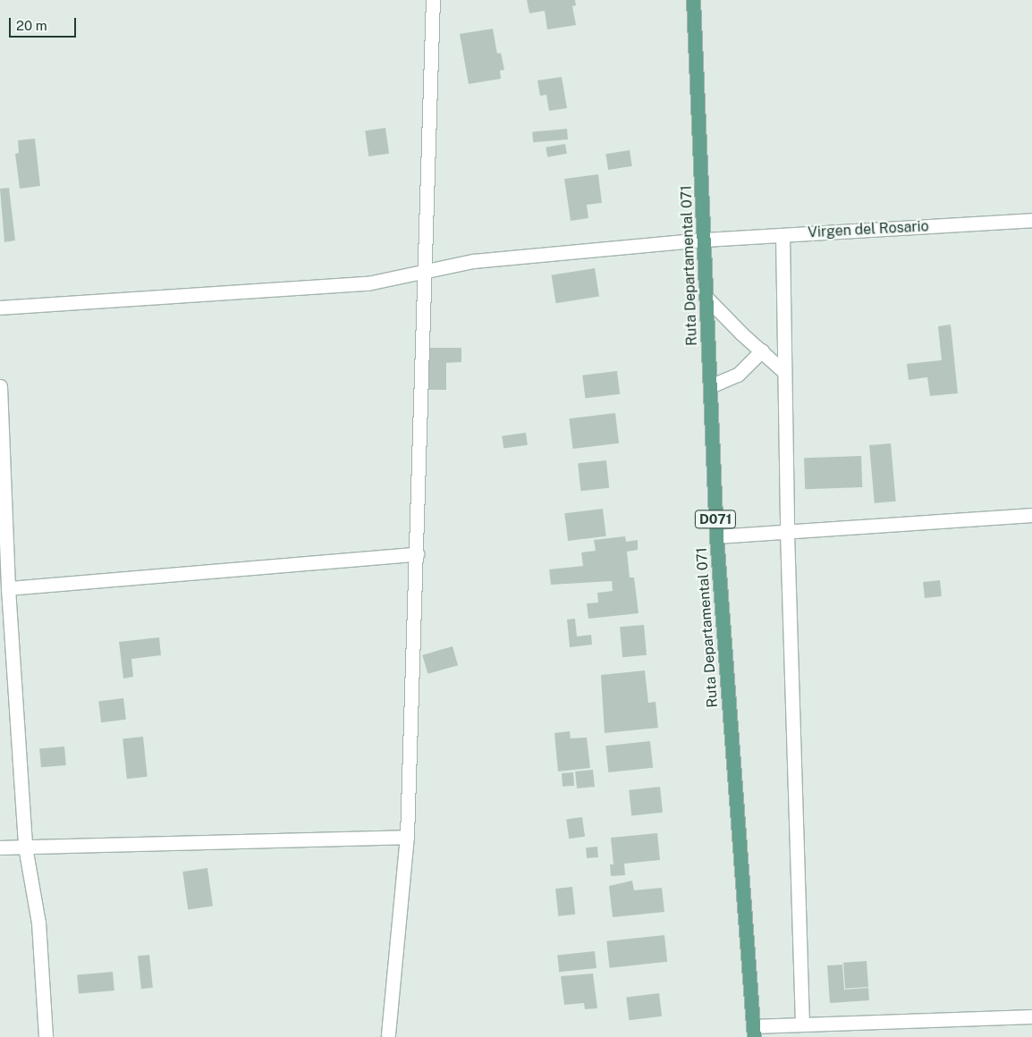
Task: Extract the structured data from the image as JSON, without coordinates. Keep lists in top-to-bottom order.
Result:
{
  "streets": {
    "main road": ["Ruta Departamental 071", "D071"],
    "street": ["Virgen del Rosario"]
  },
  "crossings": [
    ["Virgen del Rosario", "Ruta Departamental 071"]
  ],
  "scale_bar": "20 m"
}
